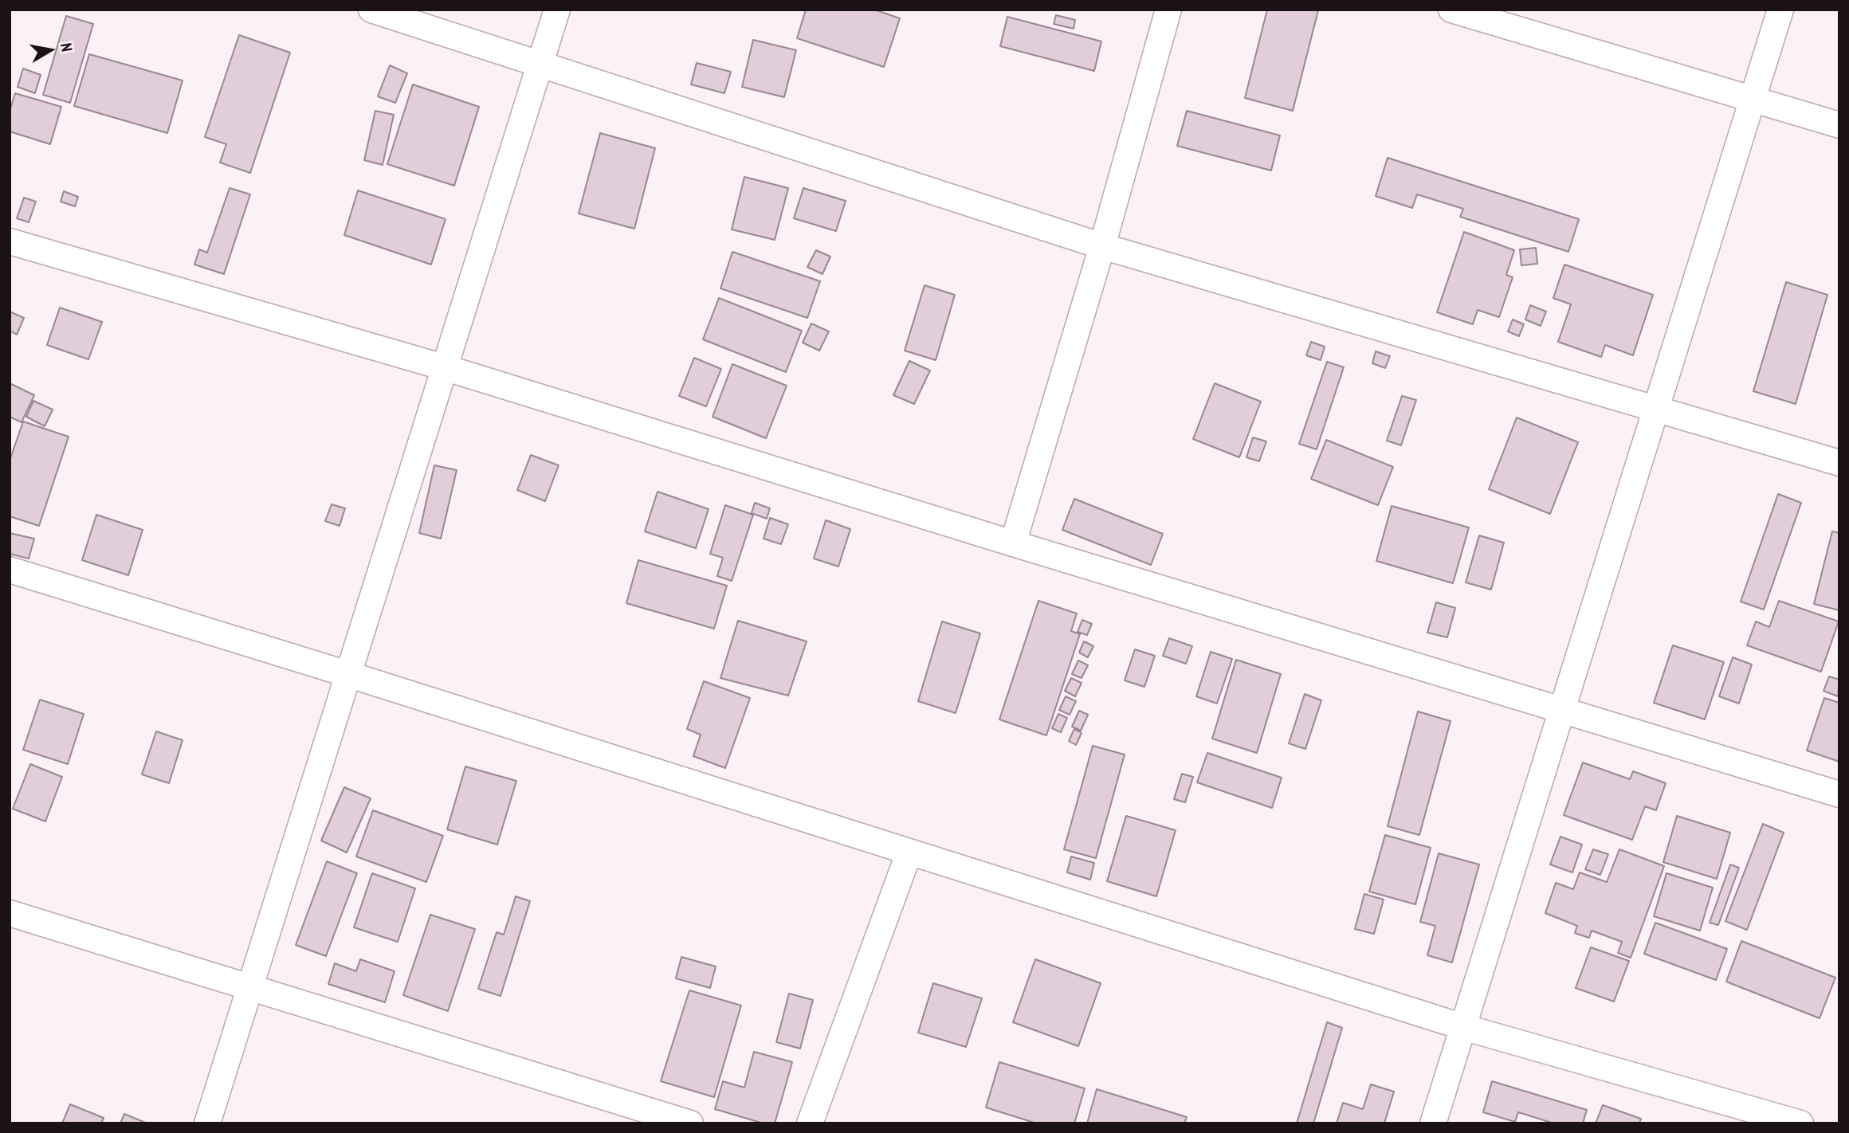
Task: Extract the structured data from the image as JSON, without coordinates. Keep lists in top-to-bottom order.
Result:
{
  "north": "right"
}
